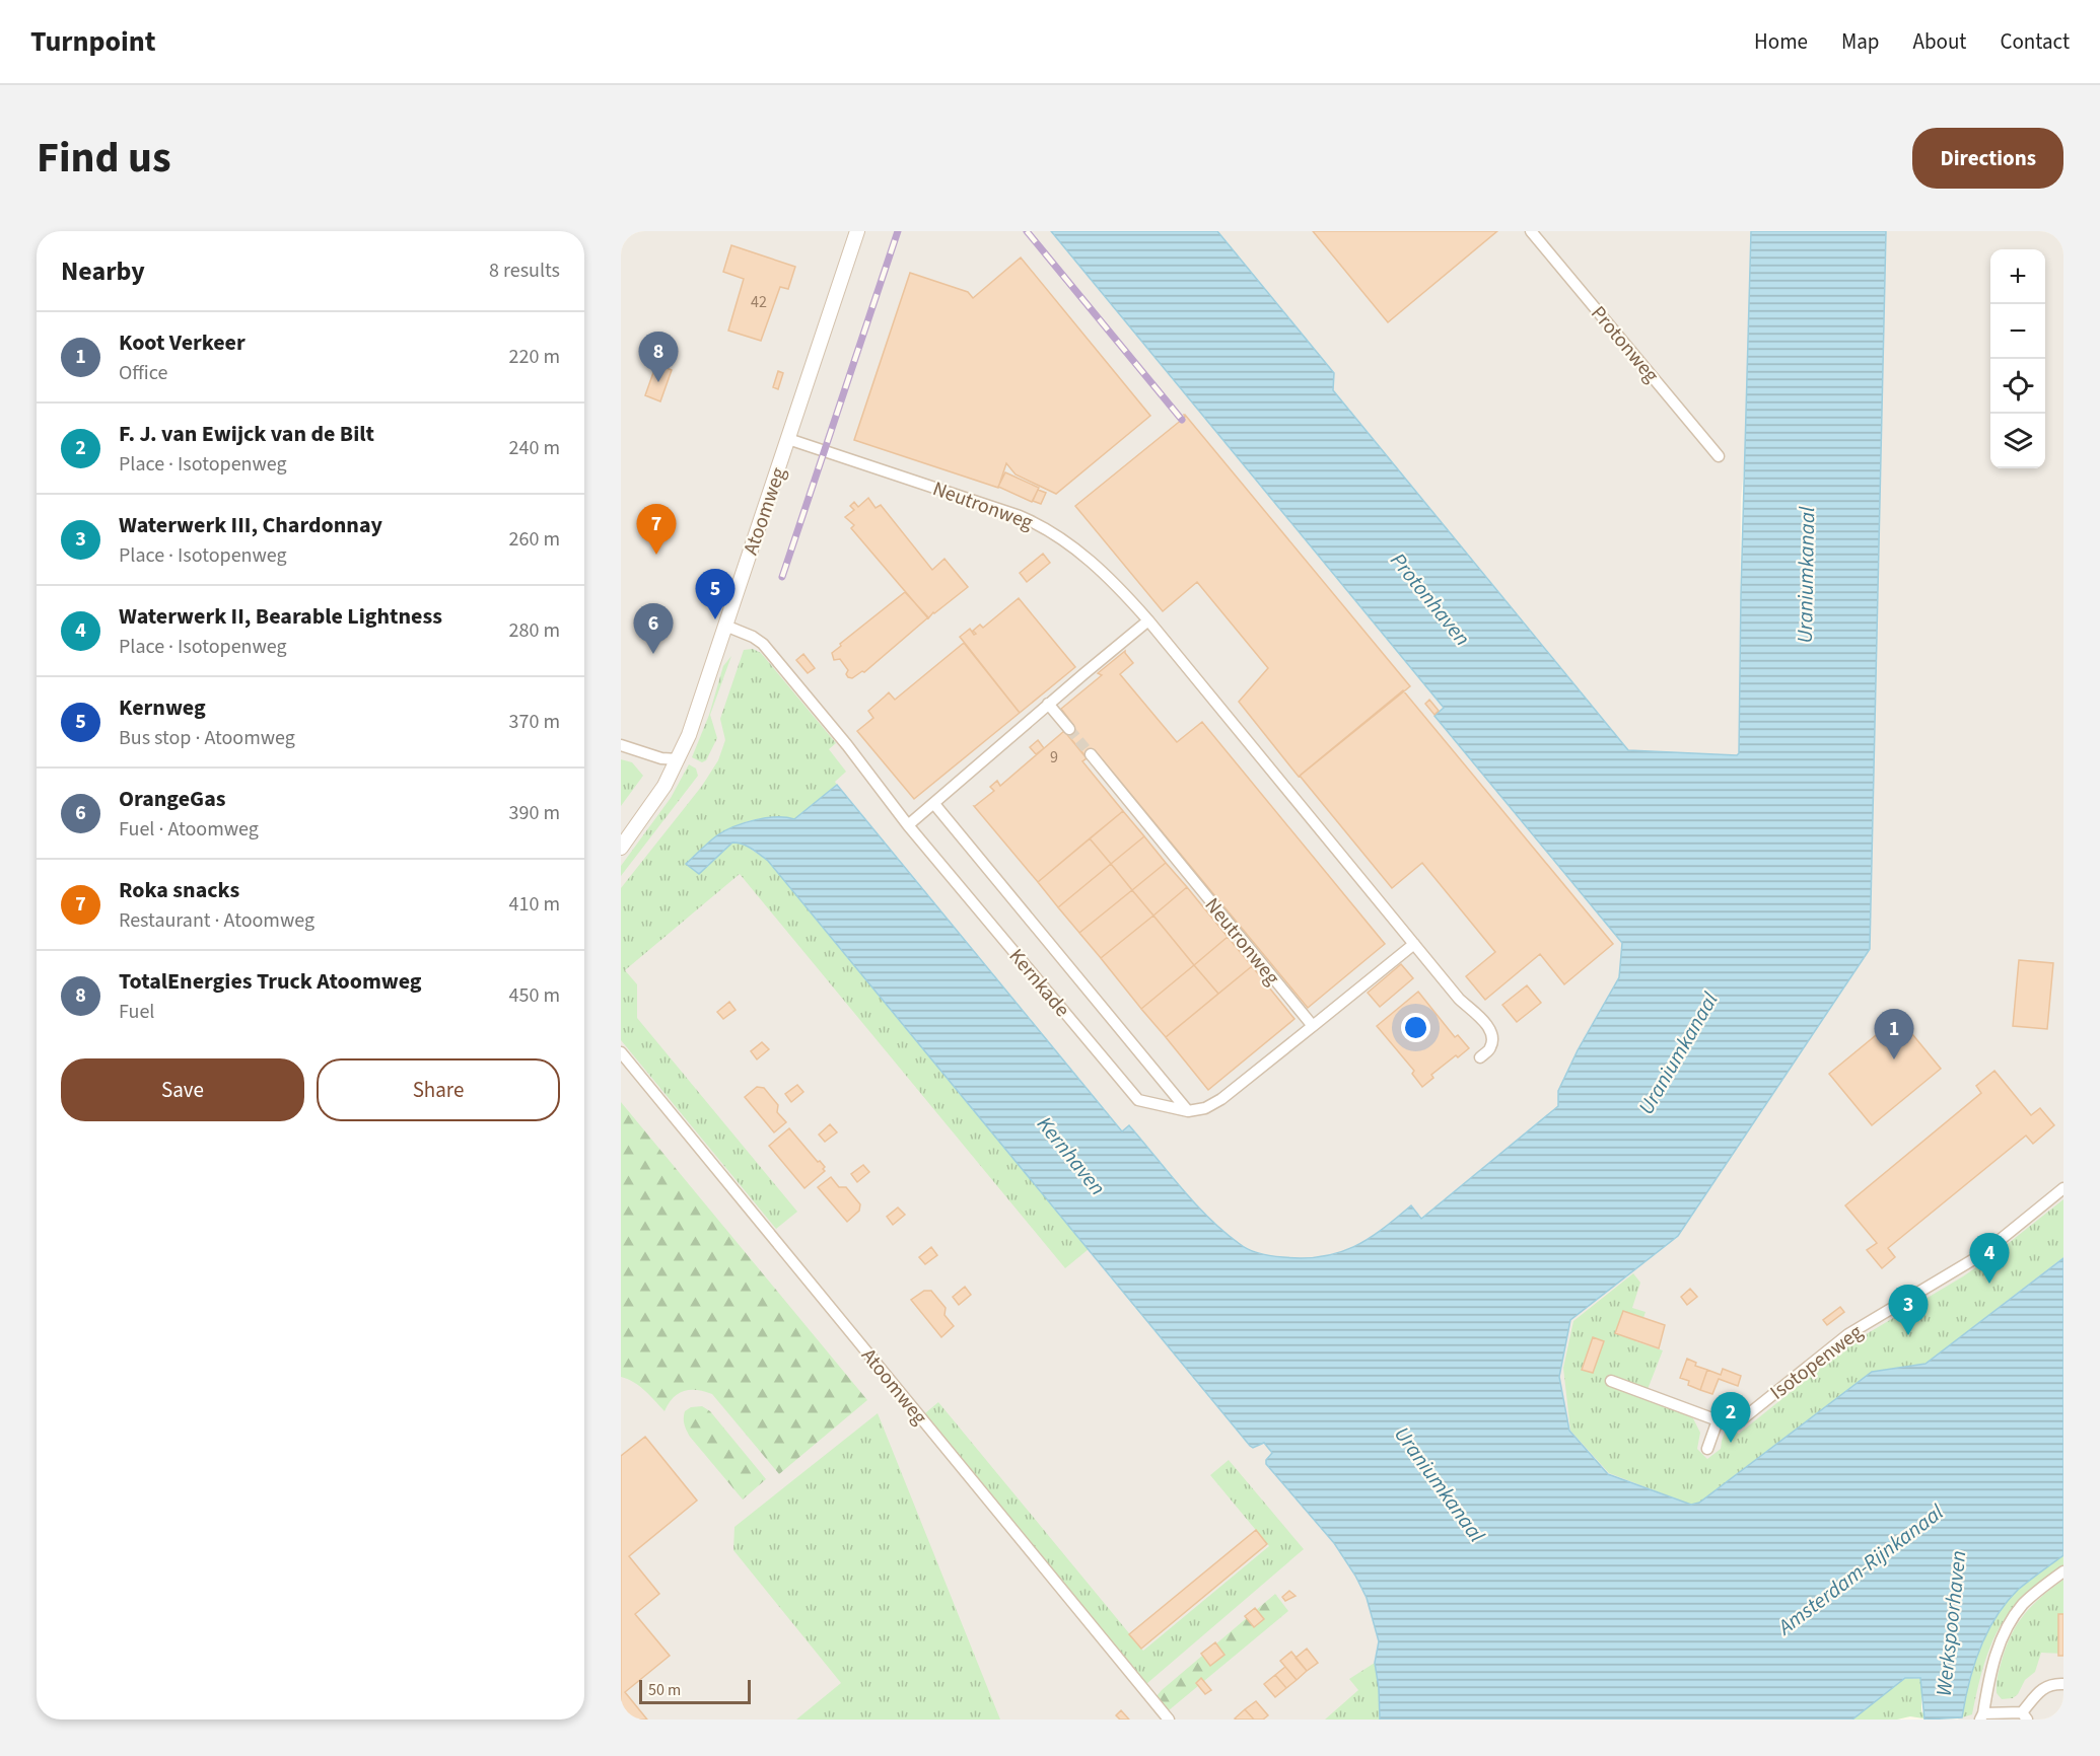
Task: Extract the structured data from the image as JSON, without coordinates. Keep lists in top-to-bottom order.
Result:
{
  "streets": {
    "street": [
      "Protonweg",
      "Neutronweg",
      "Atoomweg",
      "Kernkade",
      "Isotopenweg"
    ]
  },
  "crossings": [
    ["Neutronweg", "Atoomweg"],
    ["Atoomweg", "Kernkade"]
  ],
  "water": [
    "Uraniumkanaal",
    "Protonhaven",
    "Kernhaven",
    "Amsterdam-Rijnkanaal",
    "Werkspoorhaven"
  ],
  "house_numbers": ["42", "9"],
  "scale_bar": "50 m",
  "page": {
    "header": "Turnpoint",
    "nav": [
      "Home",
      "Map",
      "About",
      "Contact"
    ],
    "title": "Find us",
    "buttons": [
      "Directions",
      ["Save", "Share"]
    ],
    "heading": ["Nearby", "8 results"],
    "map_buttons": ["+", "−"],
    "list": [
      {
        "mark": "1",
        "name": "Koot Verkeer",
        "note": "Office",
        "value": "220 m"
      },
      {
        "mark": "2",
        "name": "F. J. van Ewijck van de Bilt",
        "note": "Place · Isotopenweg",
        "value": "240 m"
      },
      {
        "mark": "3",
        "name": "Waterwerk III, Chardonnay",
        "note": "Place · Isotopenweg",
        "value": "260 m"
      },
      {
        "mark": "4",
        "name": "Waterwerk II, Bearable Lightness",
        "note": "Place · Isotopenweg",
        "value": "280 m"
      },
      {
        "mark": "5",
        "name": "Kernweg",
        "note": "Bus stop · Atoomweg",
        "value": "370 m"
      },
      {
        "mark": "6",
        "name": "OrangeGas",
        "note": "Fuel · Atoomweg",
        "value": "390 m"
      },
      {
        "mark": "7",
        "name": "Roka snacks",
        "note": "Restaurant · Atoomweg",
        "value": "410 m"
      },
      {
        "mark": "8",
        "name": "TotalEnergies Truck Atoomweg",
        "note": "Fuel",
        "value": "450 m"
      }
    ],
    "pins": [
      "8",
      "7",
      "5",
      "6",
      "1",
      "4",
      "3",
      "2"
    ],
    "scale": "50 m"
  }
}
